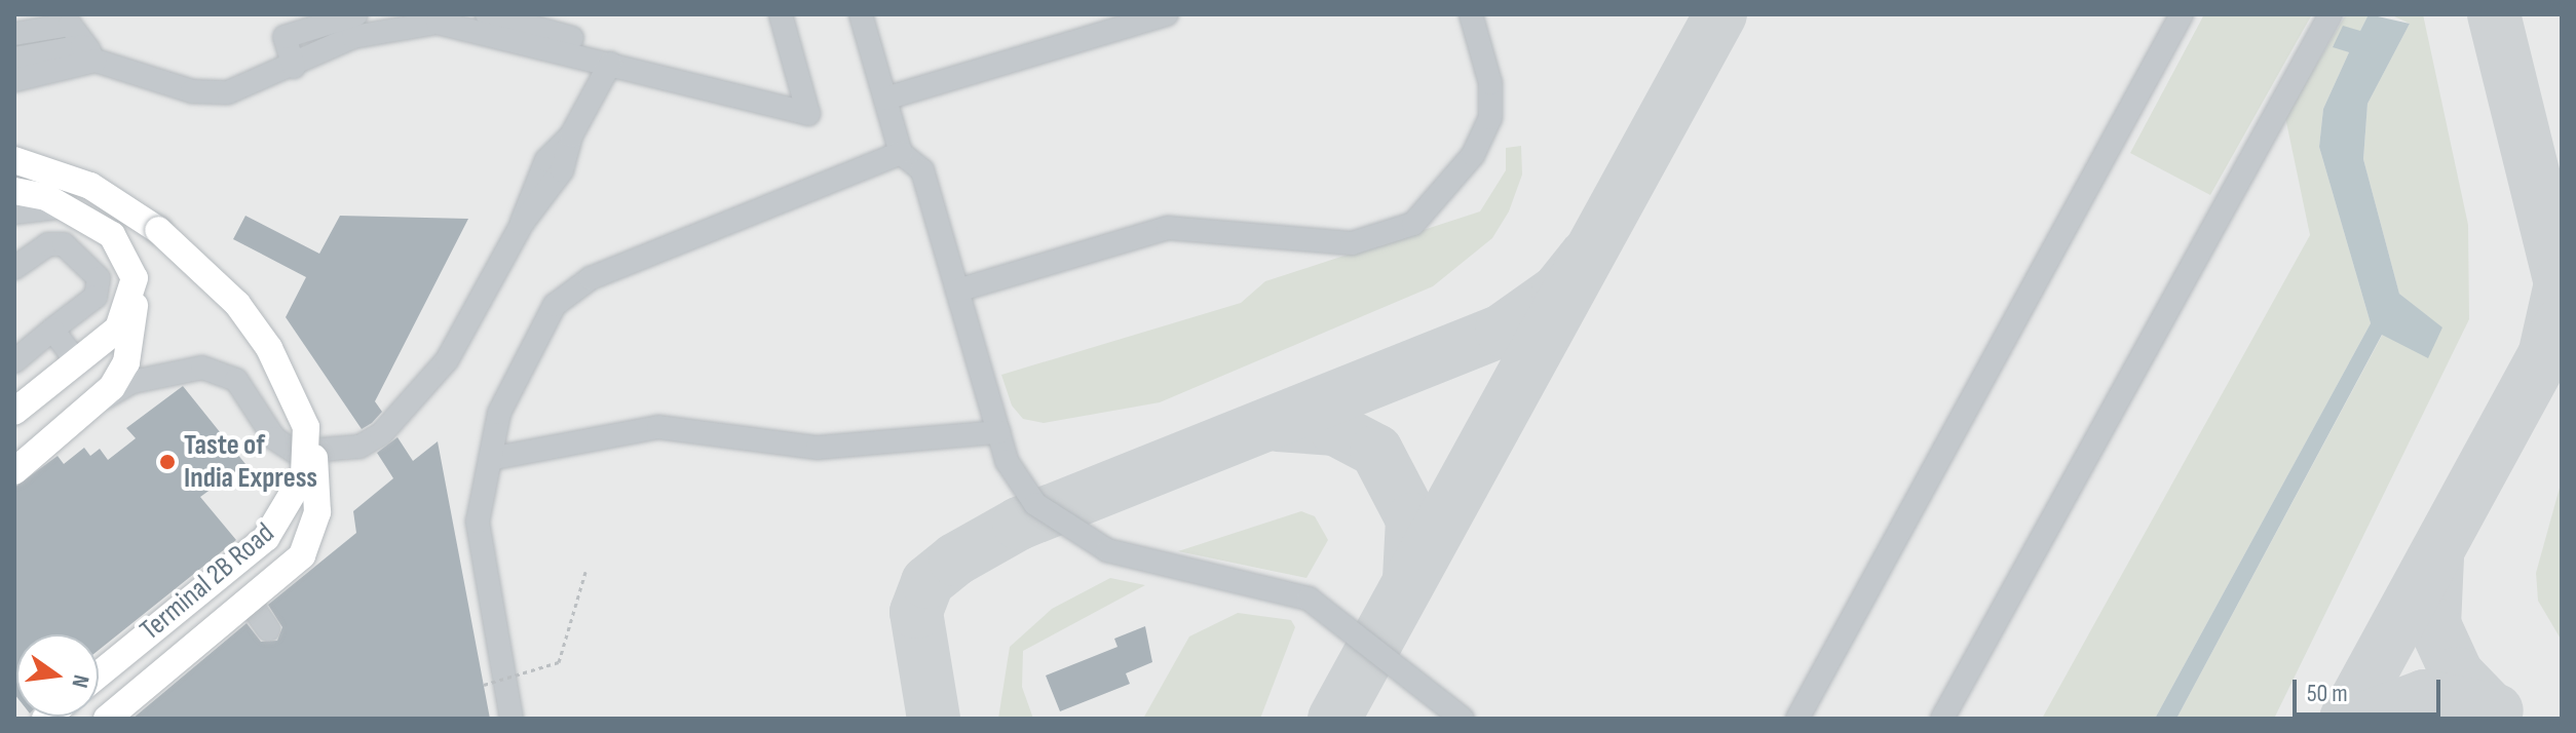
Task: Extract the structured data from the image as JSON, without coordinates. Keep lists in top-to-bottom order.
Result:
{
  "streets": {
    "main road": ["Terminal 2B Road"]
  },
  "places": ["Taste of India Express"],
  "scale_bar": "50 m",
  "north": "right"
}
